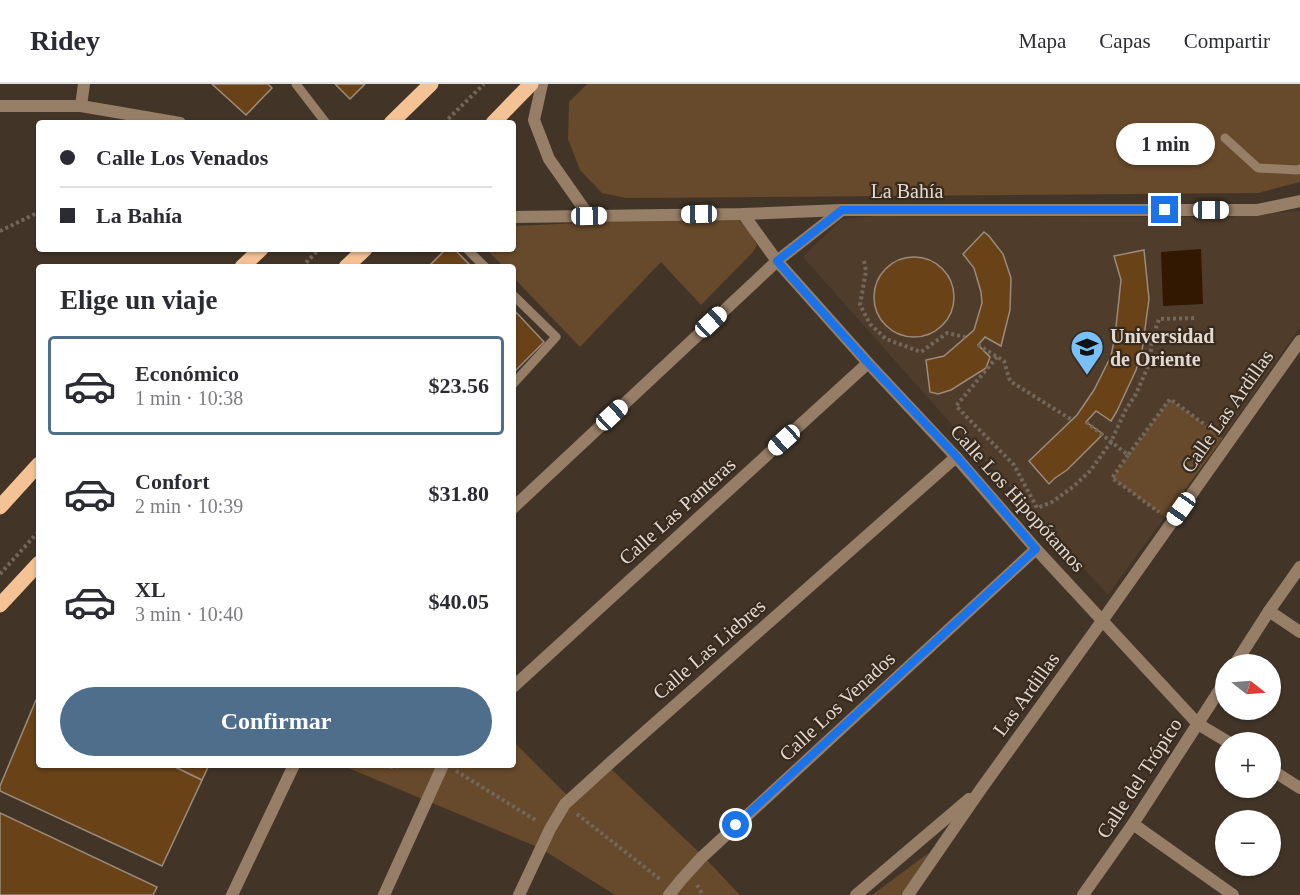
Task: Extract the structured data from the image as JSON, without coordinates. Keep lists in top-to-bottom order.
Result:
{
  "streets": {
    "street": [
      "La Bahía",
      "Calle Las Ardillas",
      "Calle Los Hipopótamos",
      "Calle Las Panteras",
      "Calle Las Liebres",
      "Las Ardillas",
      "Calle Los Venados",
      "Calle del Trópico"
    ]
  },
  "crossings": [
    ["La Bahía", "Calle Los Hipopótamos"],
    ["Calle Las Ardillas", "Calle Los Hipopótamos"],
    ["Calle Las Ardillas", "Las Ardillas"],
    ["Calle Los Hipopótamos", "Calle Las Panteras"],
    ["Calle Los Hipopótamos", "Calle Las Liebres"],
    ["Calle Los Hipopótamos", "Las Ardillas"],
    ["Calle Los Hipopótamos", "Calle Los Venados"],
    ["Calle Los Hipopótamos", "Calle del Trópico"]
  ],
  "places": {
    "school or university": ["Universidad de Oriente"]
  },
  "north": "right",
  "page": {
    "header": "Ridey",
    "nav": ["Mapa", "Capas", "Compartir"],
    "banner": ["Calle Los Venados", "La Bahía"],
    "bubble": "1 min",
    "heading": "Elige un viaje",
    "list": [
      {
        "name": "Económico",
        "note": "1 min · 10:38",
        "value": "$23.56"
      },
      {
        "name": "Confort",
        "note": "2 min · 10:39",
        "value": "$31.80"
      },
      {
        "name": "XL",
        "note": "3 min · 10:40",
        "value": "$40.05"
      }
    ],
    "map_buttons": ["+", "−"],
    "buttons": "Confirmar"
  }
}
